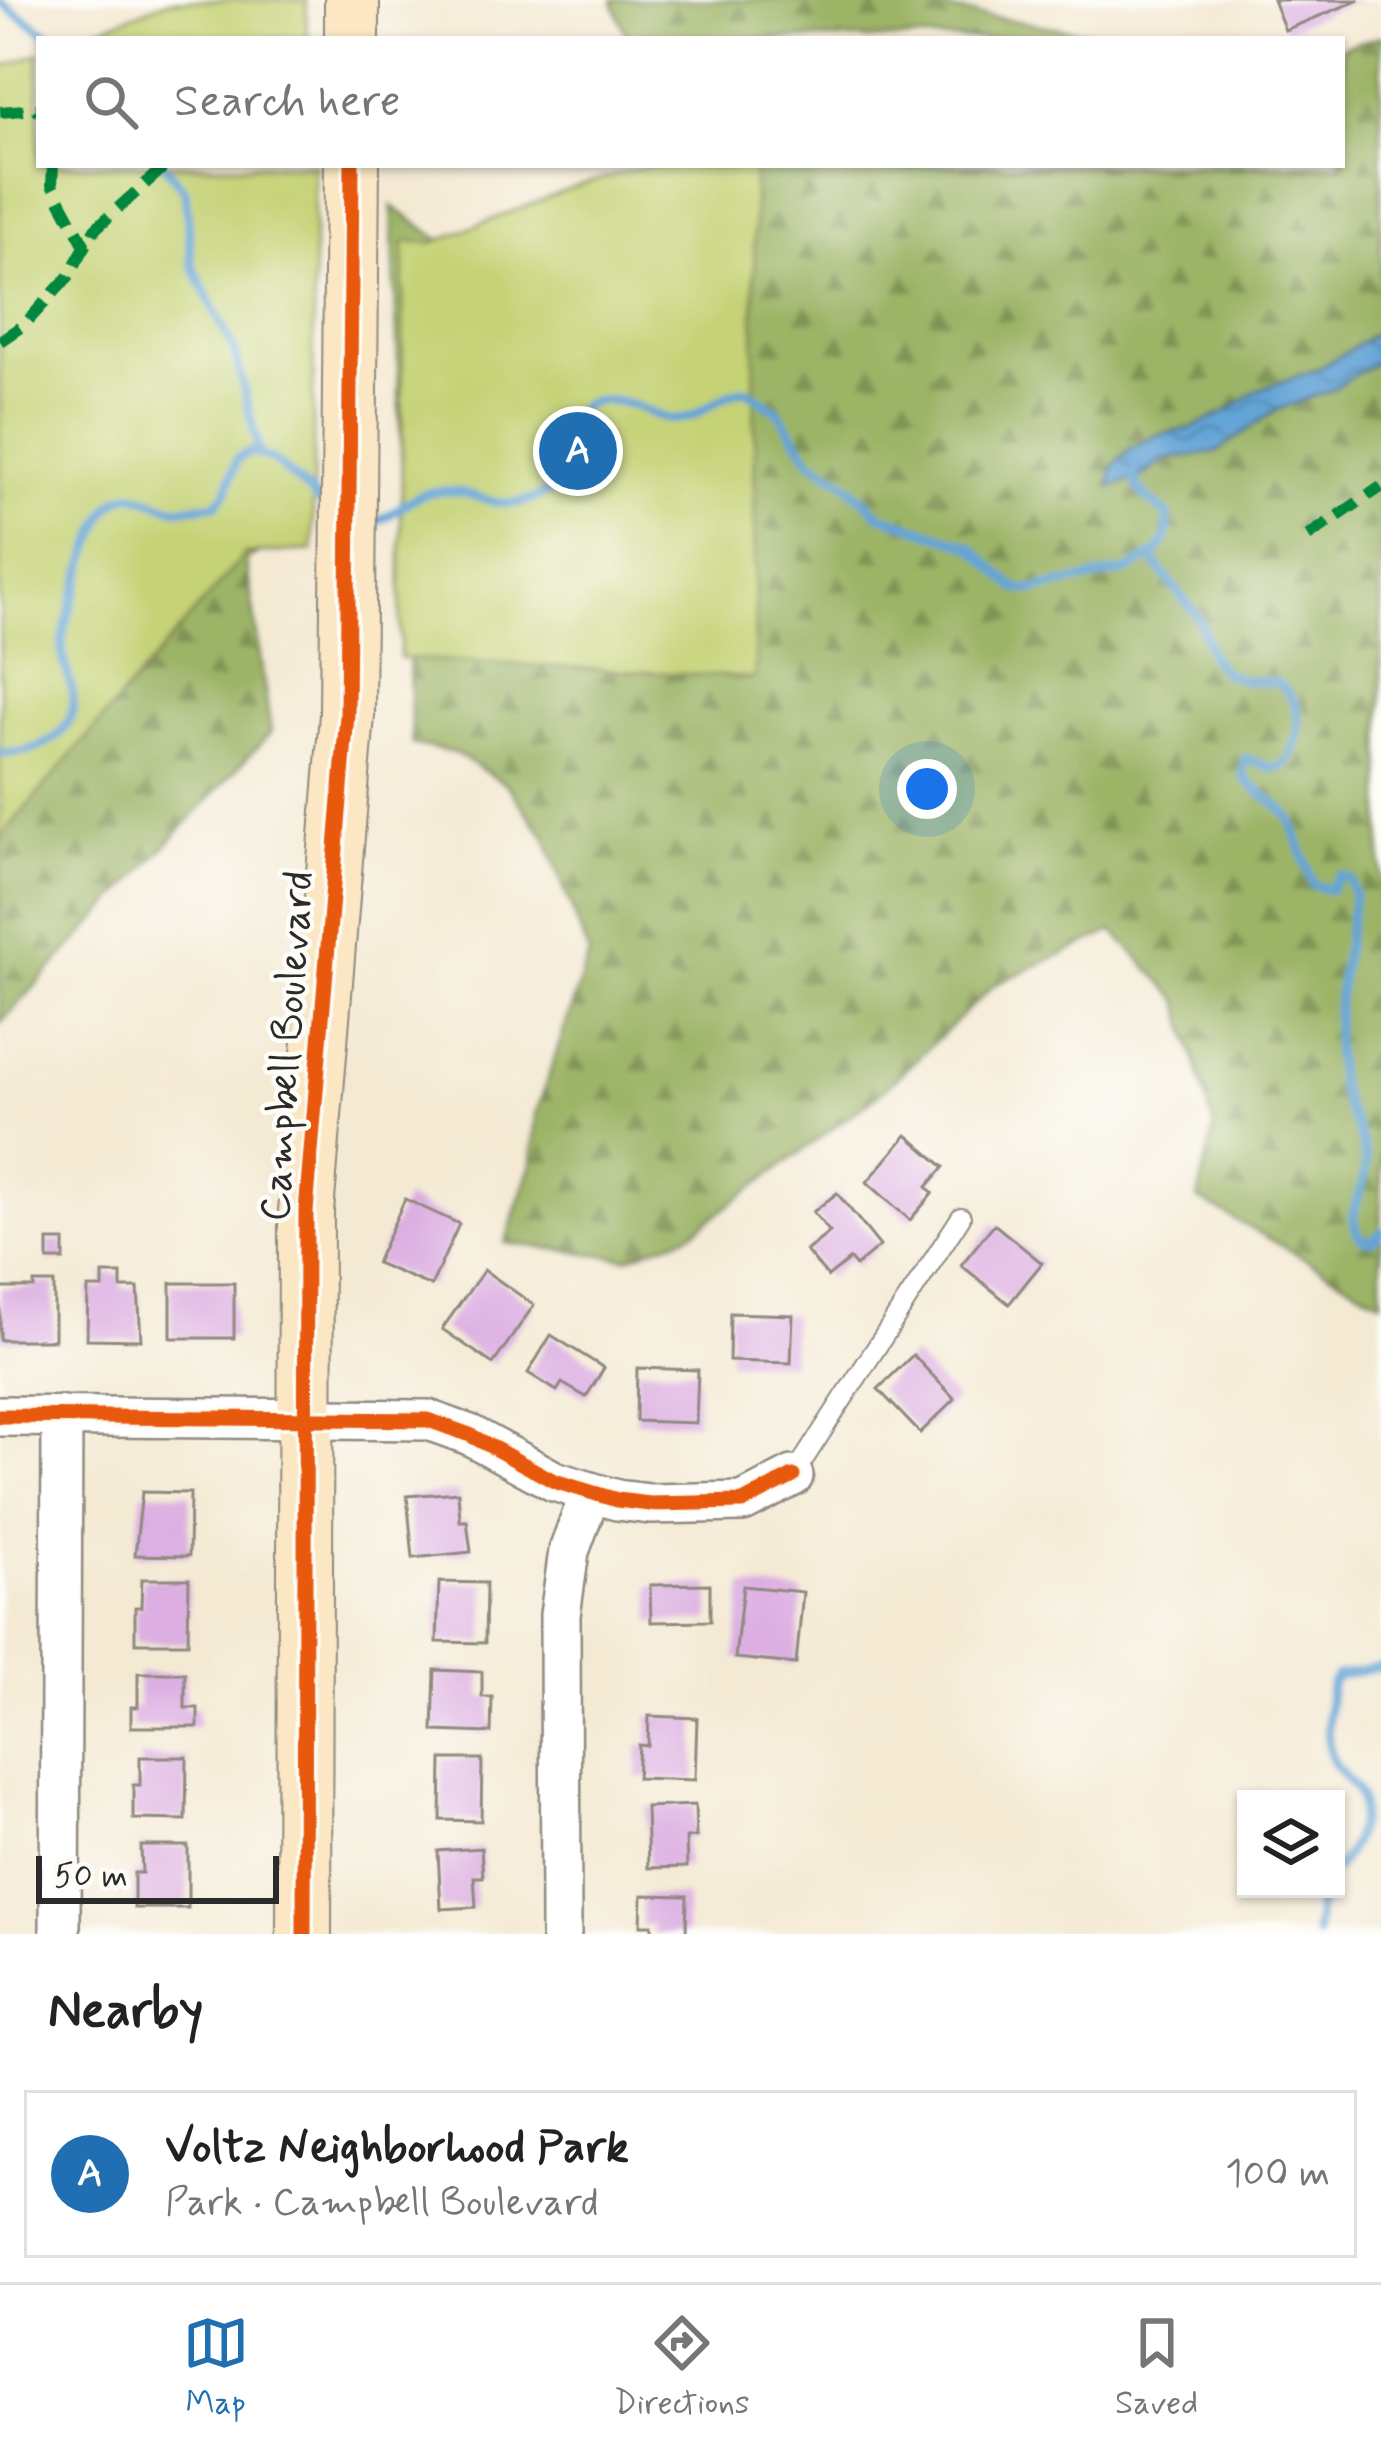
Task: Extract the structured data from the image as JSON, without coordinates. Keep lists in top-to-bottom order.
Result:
{
  "streets": {
    "street": ["Campbell Boulevard"]
  },
  "scale_bar": "50 m",
  "page": {
    "search": "Search here",
    "pins": "A",
    "scale": "50 m",
    "heading": "Nearby",
    "list": [
      {
        "mark": "A",
        "name": "Voltz Neighborhood Park",
        "note": "Park · Campbell Boulevard",
        "value": "100 m"
      }
    ],
    "nav": ["Map", "Directions", "Saved"]
  }
}
